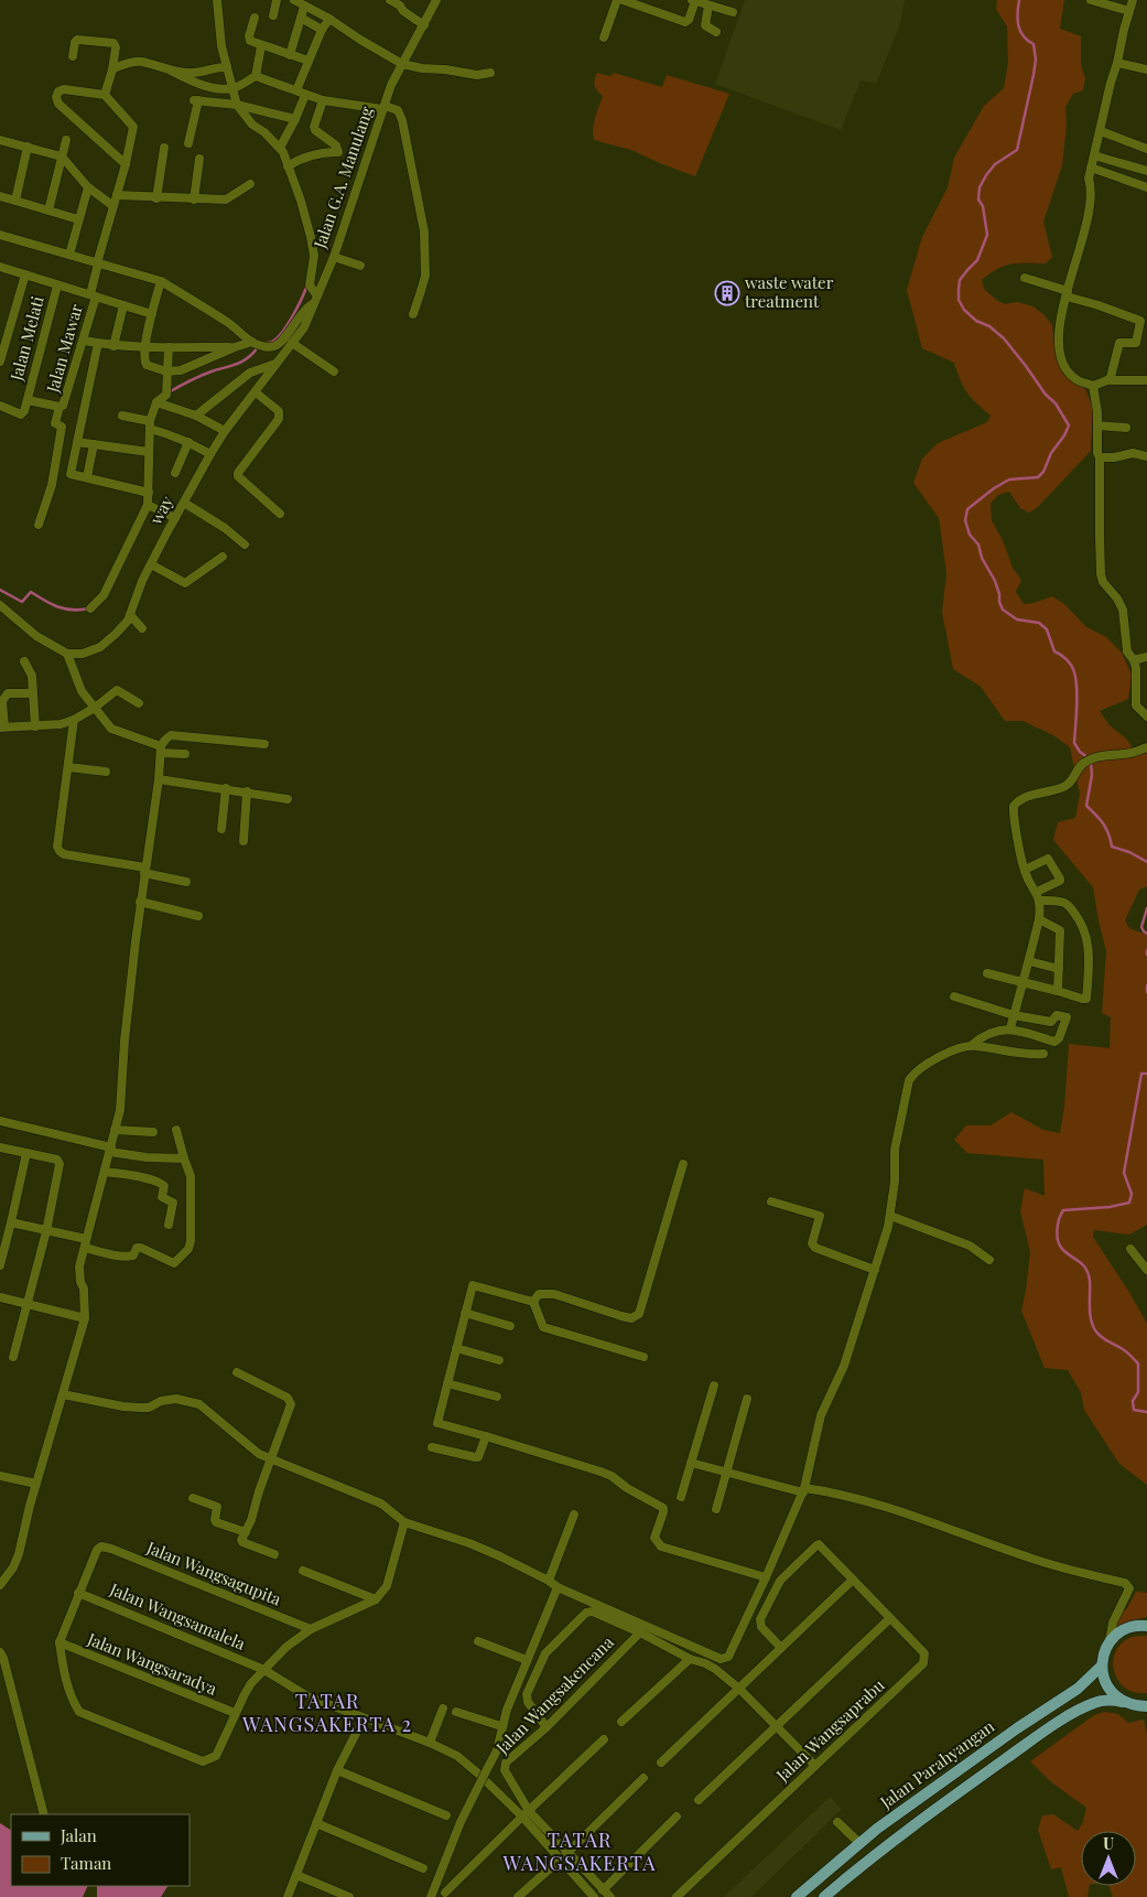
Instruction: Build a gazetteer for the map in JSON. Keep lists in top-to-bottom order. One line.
{"streets":{"main road":["Jalan Parahyangan"],"street":["Jalan G.A. Manulang","Jalan Melati","Jalan Mawar","way","Jalan Wangsagupita","Jalan Wangsamalela","Jalan Wangsaradya","Jalan Wangsakencana","Jalan Wangsaprabu"]},"crossings":[["Jalan G.A. Manulang","way"],["Jalan Melati","Jalan Mawar"],["Jalan Wangsagupita","Jalan Wangsamalela"],["Jalan Wangsamalela","Jalan Wangsakencana"]],"districts":["TATAR WANGSAKERTA 2","TATAR WANGSAKERTA"],"places":{"building":["waste water treatment"]},"legend":["Jalan","Taman"],"north":"top"}
